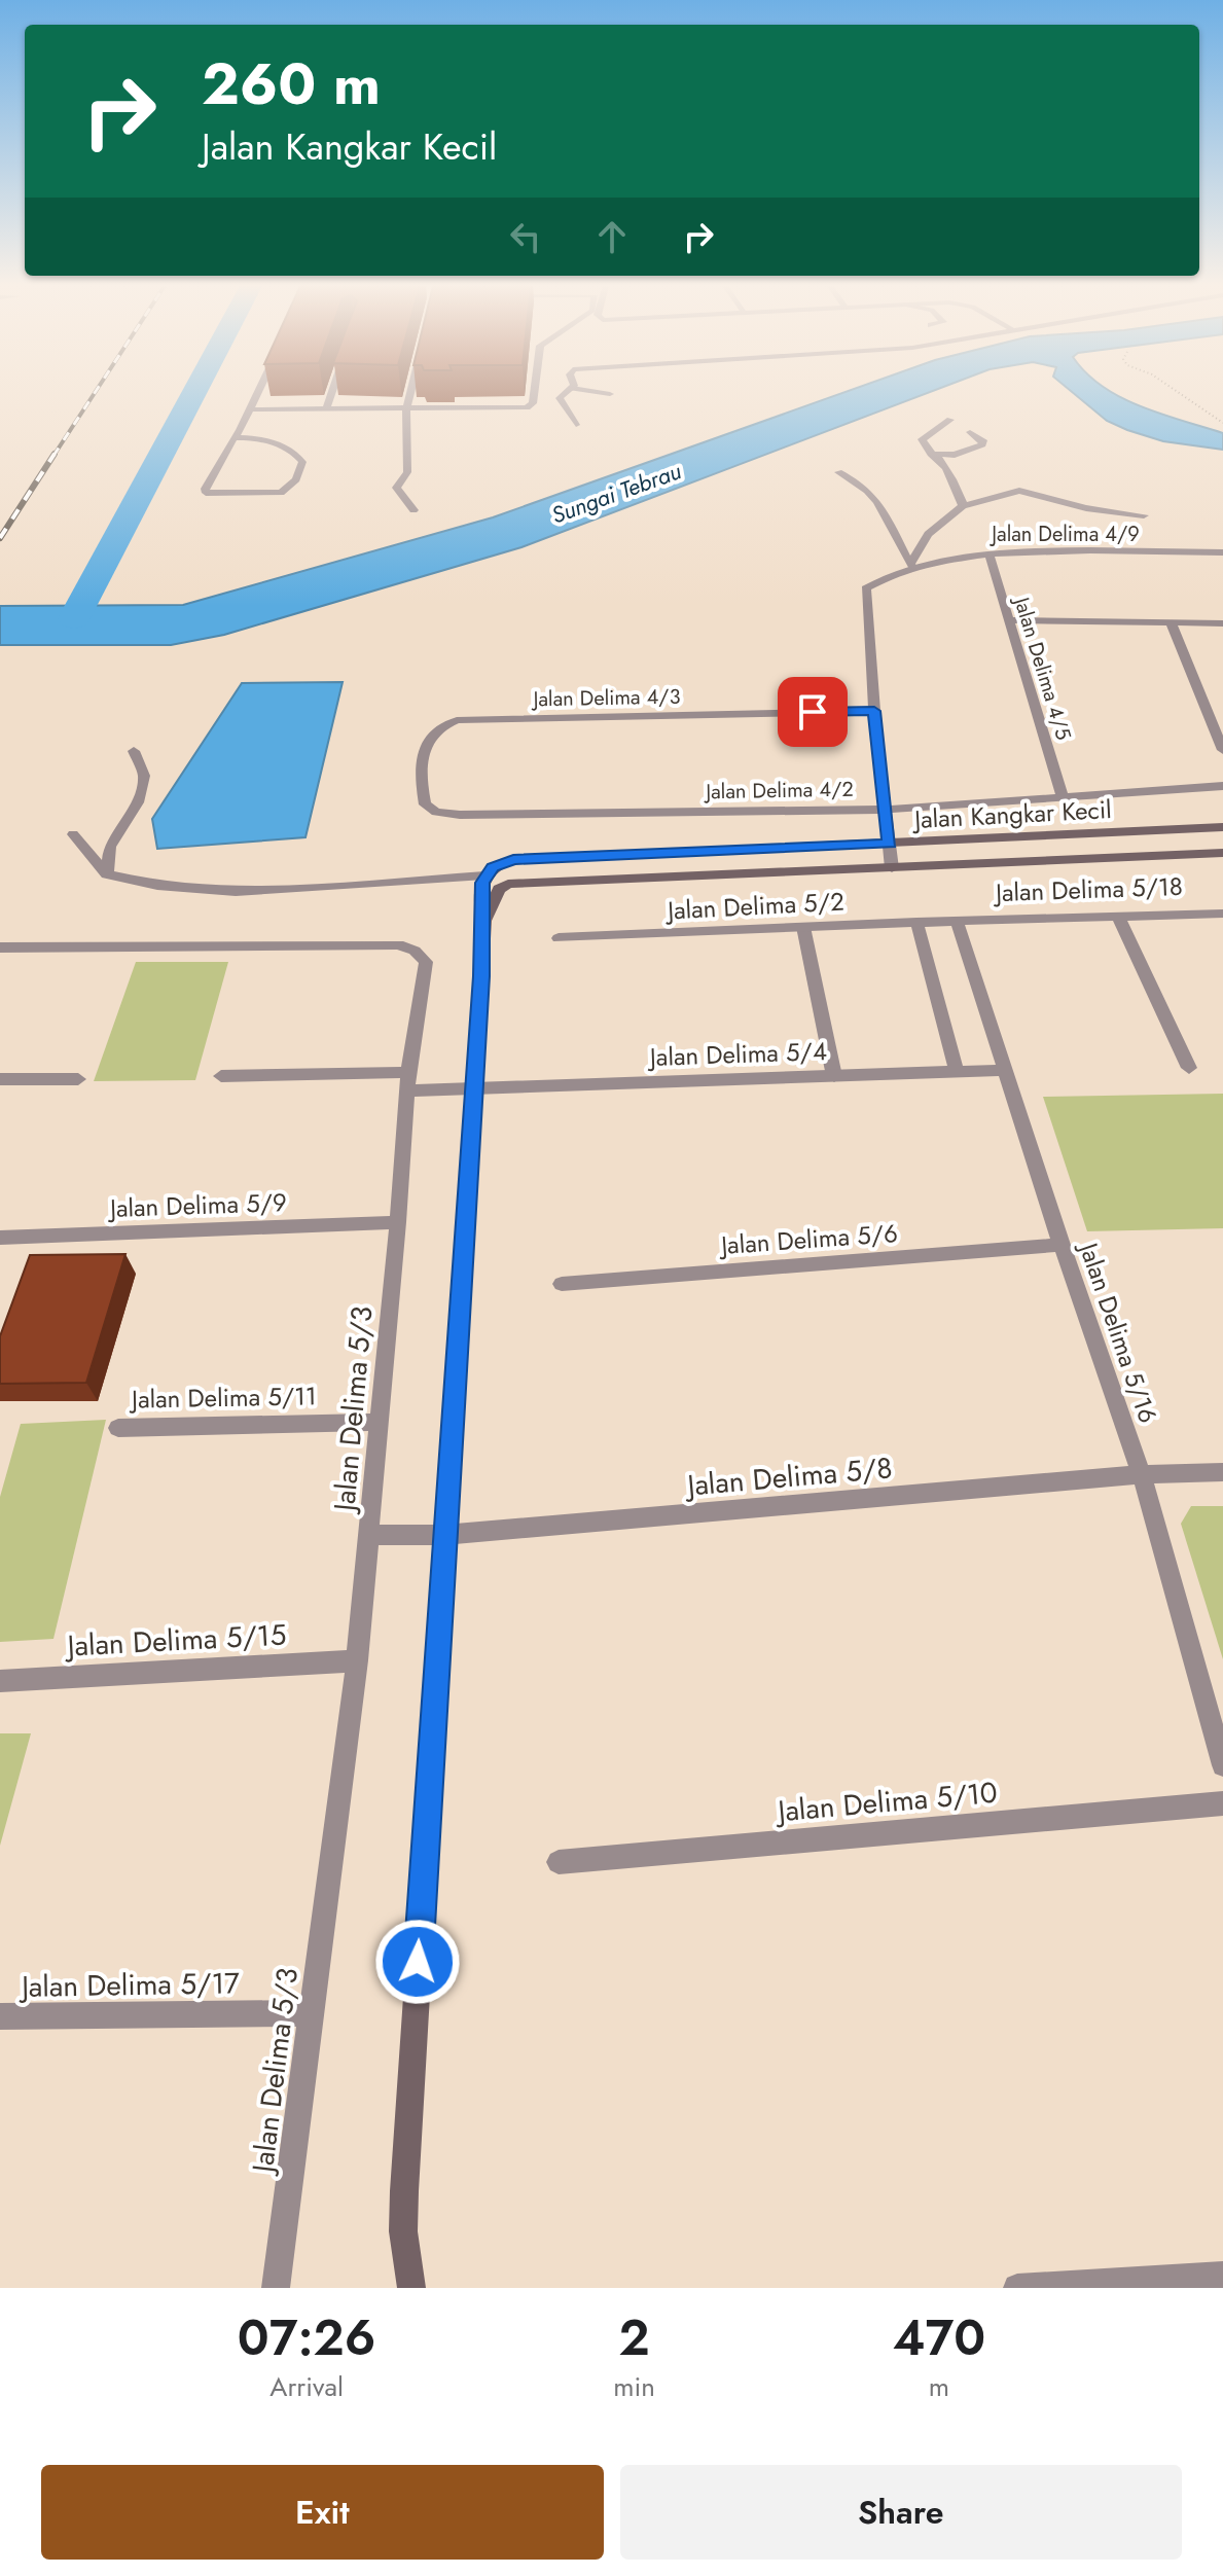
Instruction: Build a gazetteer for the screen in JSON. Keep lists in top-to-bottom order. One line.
{"streets":{"street":["Jalan Delima 4/9","Jalan Delima 4/5","Jalan Delima 4/3","Jalan Delima 4/2","Jalan Kangkar Kecil","Jalan Delima 5/18","Jalan Delima 5/2","Jalan Delima 5/4","Jalan Delima 5/9","Jalan Delima 5/6","Jalan Delima 5/16","Jalan Delima 5/11","Jalan Delima 5/3","Jalan Delima 5/8","Jalan Delima 5/15","Jalan Delima 5/10","Jalan Delima 5/17"]},"crossings":[["Jalan Delima 4/9","Jalan Delima 4/5"],["Jalan Delima 4/9","Jalan Delima 4/3"],["Jalan Delima 4/5","Jalan Delima 4/2"],["Jalan Delima 4/3","Jalan Delima 4/2"],["Jalan Delima 5/18","Jalan Delima 5/2"],["Jalan Delima 5/18","Jalan Delima 5/16"],["Jalan Delima 5/2","Jalan Delima 5/16"],["Jalan Delima 5/4","Jalan Delima 5/16"],["Jalan Delima 5/4","Jalan Delima 5/3"],["Jalan Delima 5/9","Jalan Delima 5/3"],["Jalan Delima 5/6","Jalan Delima 5/16"],["Jalan Delima 5/16","Jalan Delima 5/8"],["Jalan Delima 5/11","Jalan Delima 5/3"],["Jalan Delima 5/3","Jalan Delima 5/8"],["Jalan Delima 5/3","Jalan Delima 5/15"],["Jalan Delima 5/3","Jalan Delima 5/17"]],"water":["Sungai Tebrau"],"page":{"turn":["260 m","Jalan Kangkar Kecil"],"eta":["07:26","Arrival","2","min","470","m"],"buttons":["Exit","Share"]}}
